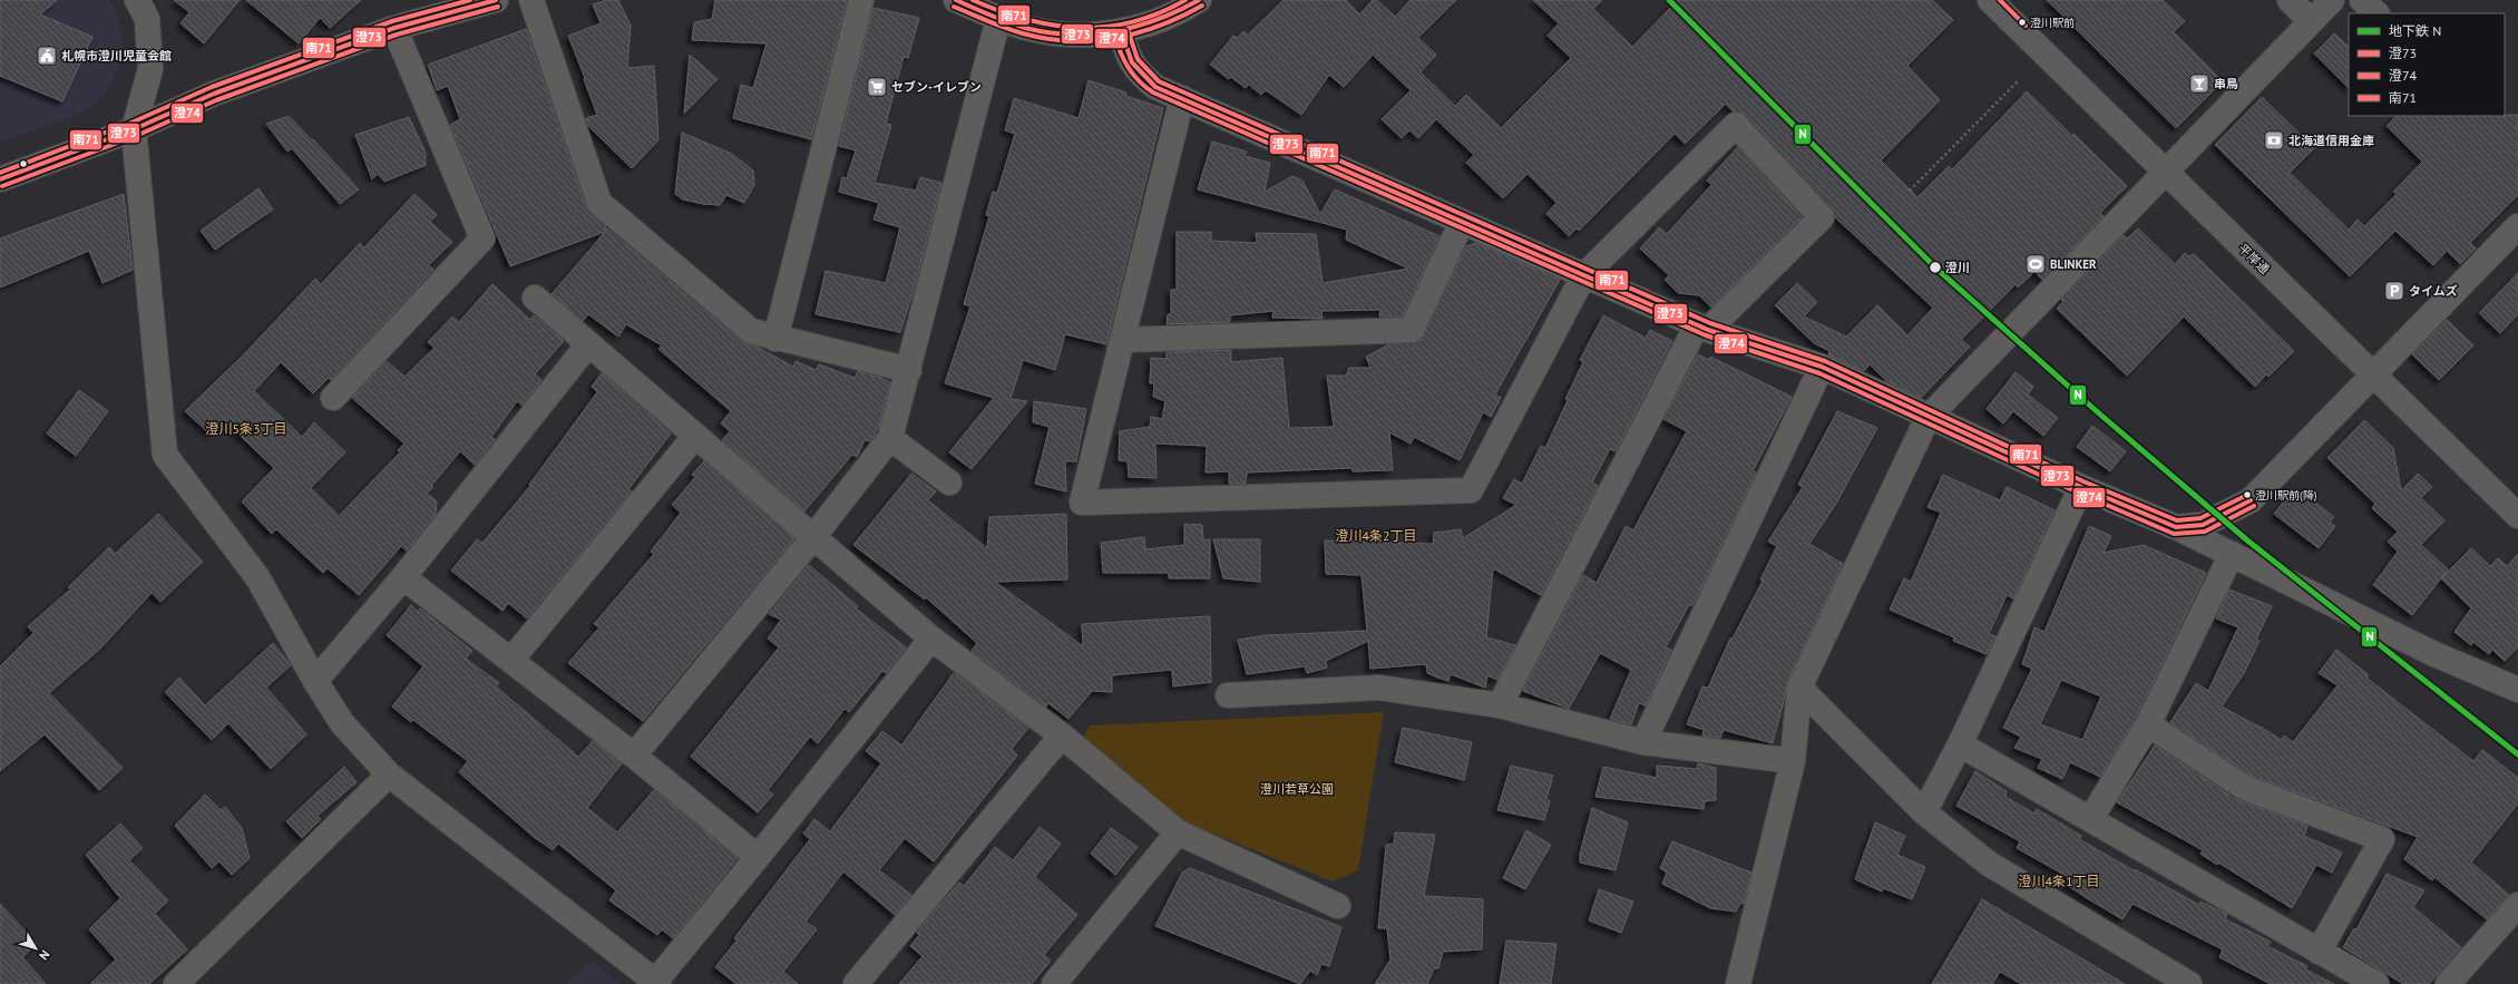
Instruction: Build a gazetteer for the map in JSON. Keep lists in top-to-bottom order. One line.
{"streets":{"street":["平岸通"]},"districts":["澄川5条3丁目","澄川4条2丁目","澄川4条1丁目"],"parks":["澄川若草公園"],"places":{"other":["澄川駅前","澄川","澄川駅前(降)"],"public building":["札幌市澄川児童会館"],"bar":["串鳥"],"supermarket":["セブン-イレブン"],"bank":["北海道信用金庫"],"sports":["BLINKER"],"parking":["タイムズ"]},"lines":["metro line N","transit line 澄73","transit line 南71","transit line 澄74"],"legend":["地下鉄 N","澄73","澄74","南71"],"north":"bottom right"}
